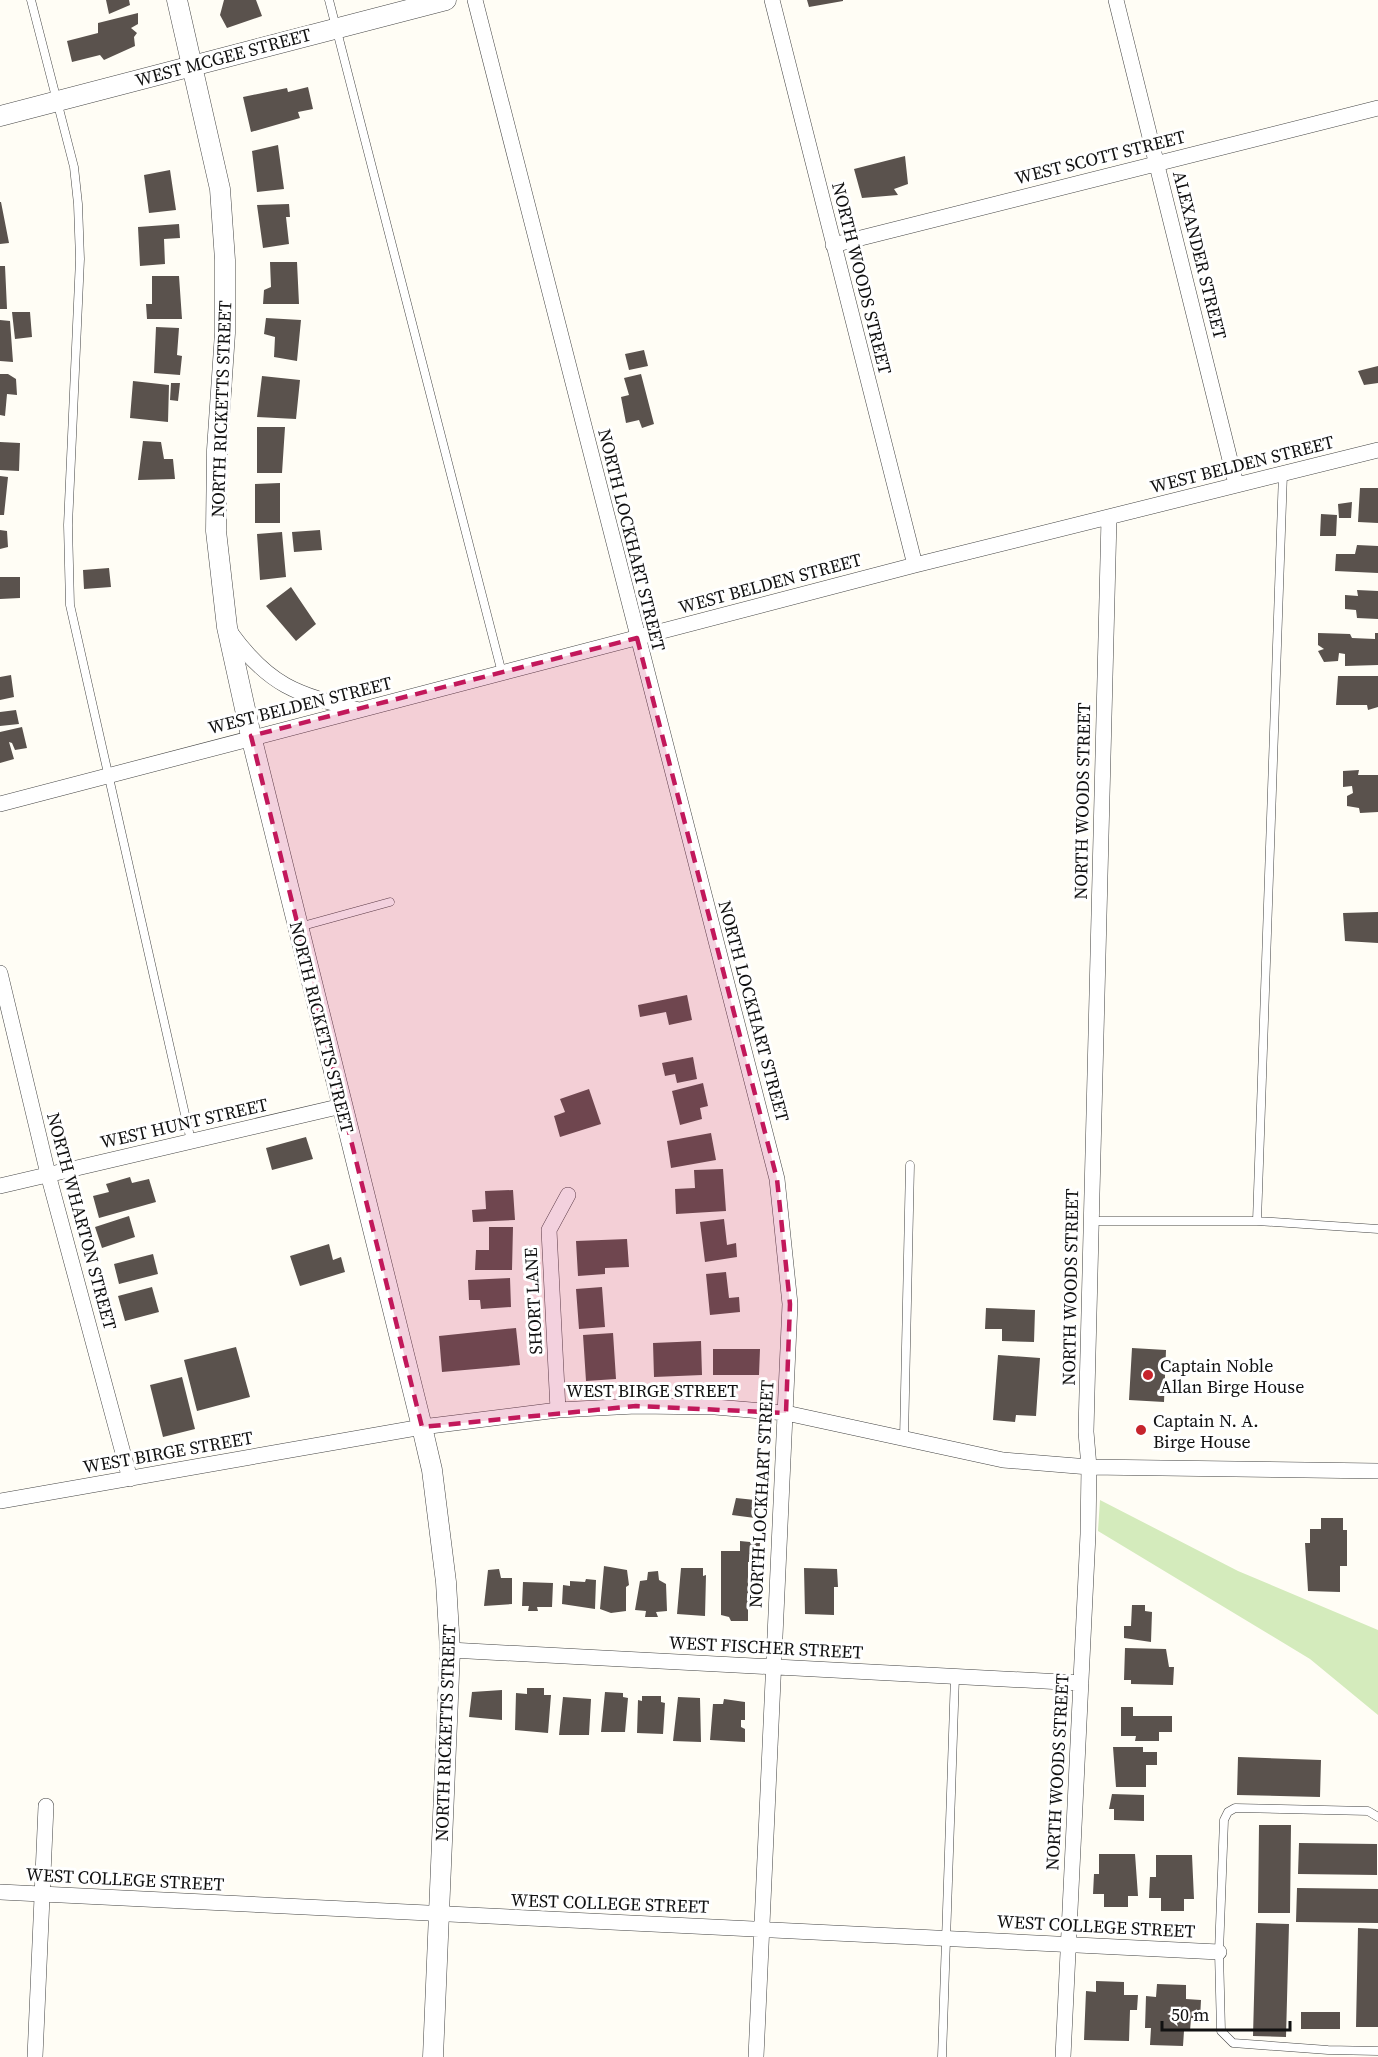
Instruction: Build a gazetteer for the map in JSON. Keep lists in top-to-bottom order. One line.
{"streets":{"street":["WEST MCGEE STREET","WEST SCOTT STREET","ALEXANDER STREET","NORTH WOODS STREET","NORTH RICKETTS STREET","WEST BELDEN STREET","NORTH LOCKHART STREET","WEST HUNT STREET","NORTH WHARTON STREET","SHORT LANE","WEST BIRGE STREET","WEST FISCHER STREET","WEST COLLEGE STREET"]},"crossings":[["WEST MCGEE STREET","NORTH RICKETTS STREET"],["WEST SCOTT STREET","ALEXANDER STREET"],["WEST SCOTT STREET","NORTH WOODS STREET"],["ALEXANDER STREET","WEST BELDEN STREET"],["NORTH WOODS STREET","WEST BELDEN STREET"],["NORTH WOODS STREET","WEST BIRGE STREET"],["NORTH WOODS STREET","WEST FISCHER STREET"],["NORTH WOODS STREET","WEST COLLEGE STREET"],["NORTH RICKETTS STREET","WEST BELDEN STREET"],["NORTH RICKETTS STREET","WEST HUNT STREET"],["NORTH RICKETTS STREET","WEST BIRGE STREET"],["NORTH RICKETTS STREET","WEST FISCHER STREET"],["NORTH RICKETTS STREET","WEST COLLEGE STREET"],["WEST BELDEN STREET","NORTH LOCKHART STREET"],["NORTH LOCKHART STREET","WEST BIRGE STREET"],["NORTH LOCKHART STREET","WEST FISCHER STREET"],["NORTH LOCKHART STREET","WEST COLLEGE STREET"],["WEST HUNT STREET","NORTH WHARTON STREET"],["NORTH WHARTON STREET","WEST BIRGE STREET"],["SHORT LANE","WEST BIRGE STREET"]],"places":["Captain Noble Allan Birge House","Captain N. A. Birge House"],"scale_bar":"50 m"}
